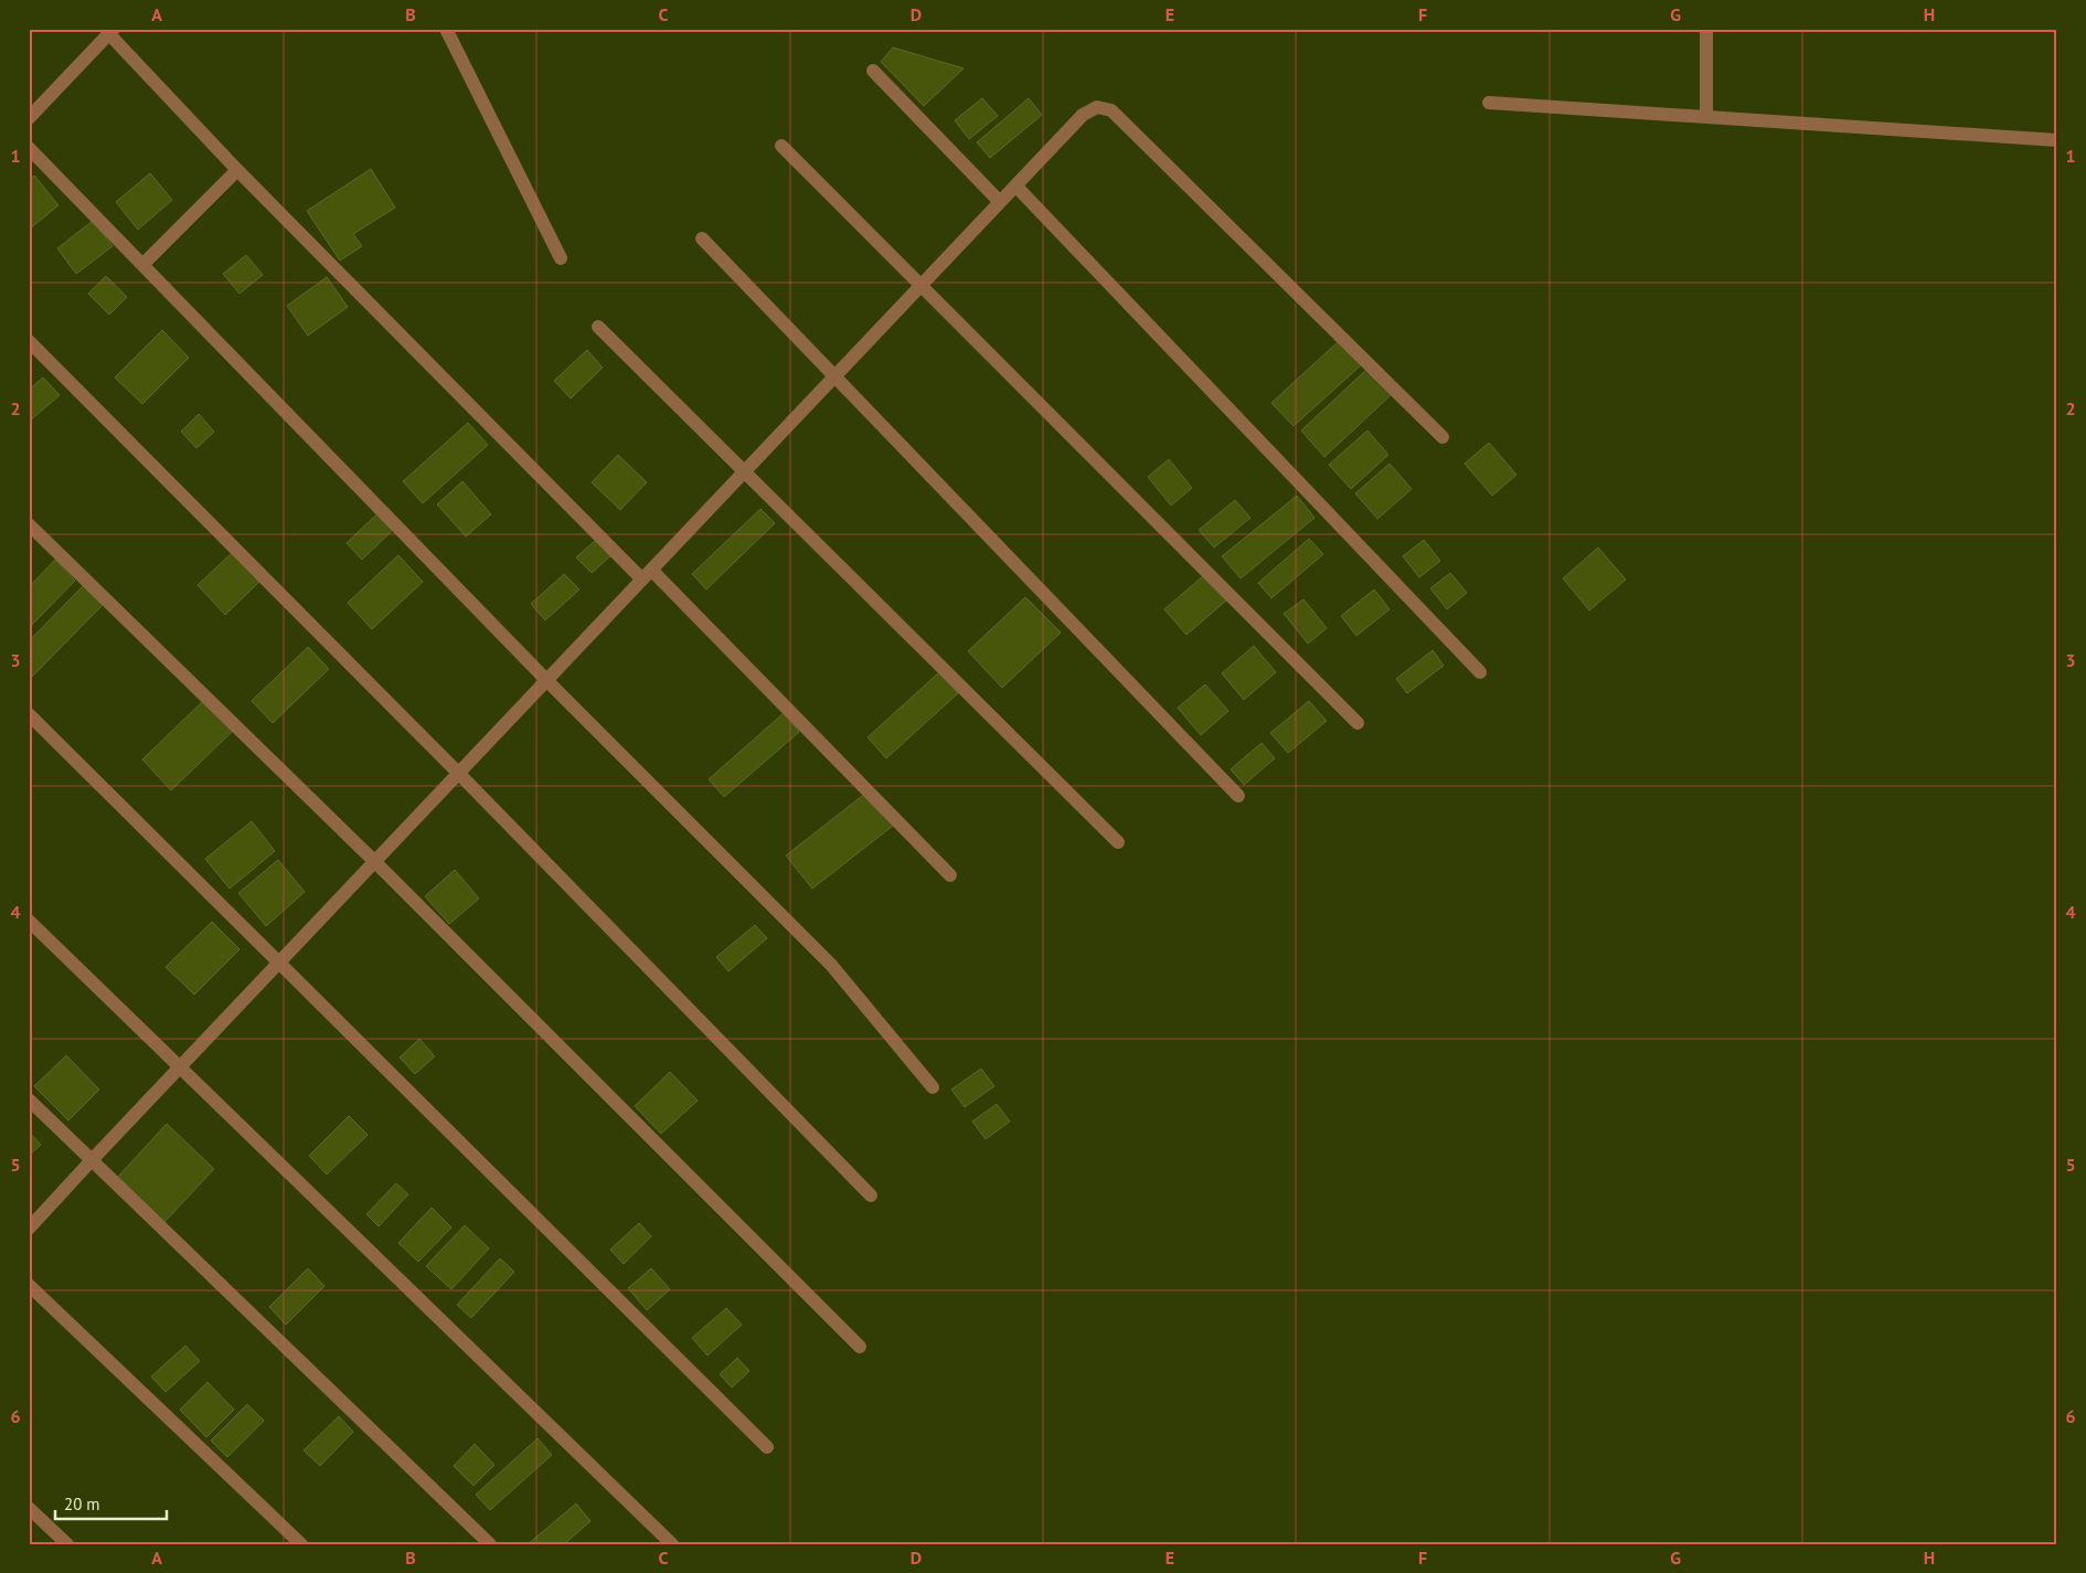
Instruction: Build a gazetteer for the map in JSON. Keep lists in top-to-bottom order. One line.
{"scale_bar":"20 m","grid":{"columns":["A","B","C","D","E","F","G","H"],"rows":["1","2","3","4","5","6"]}}
